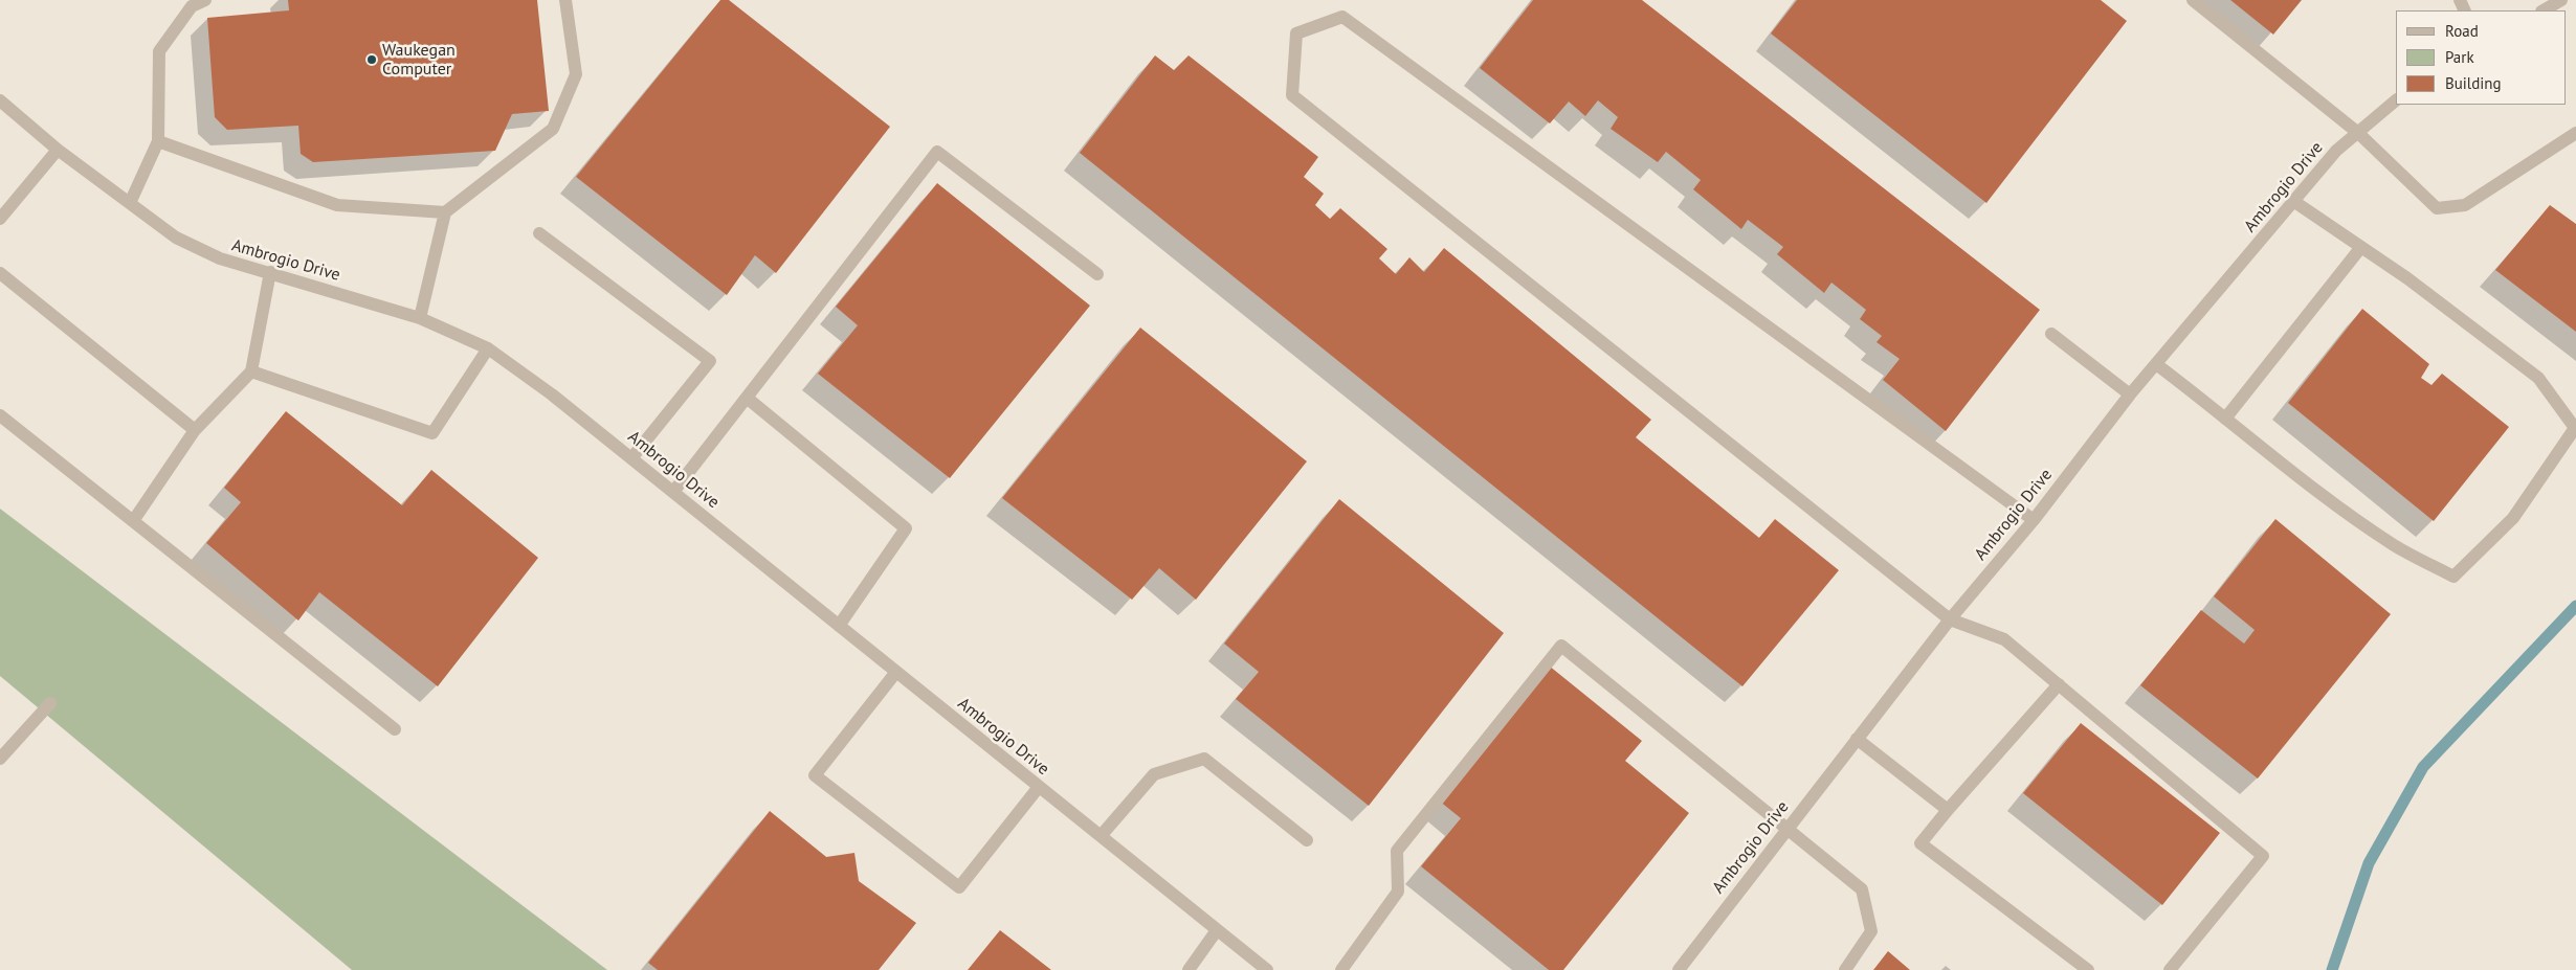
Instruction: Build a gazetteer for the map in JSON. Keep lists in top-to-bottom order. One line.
{"streets":{"street":["Ambrogio Drive"]},"places":["Waukegan Computer"],"legend":["Road","Park","Building"]}
